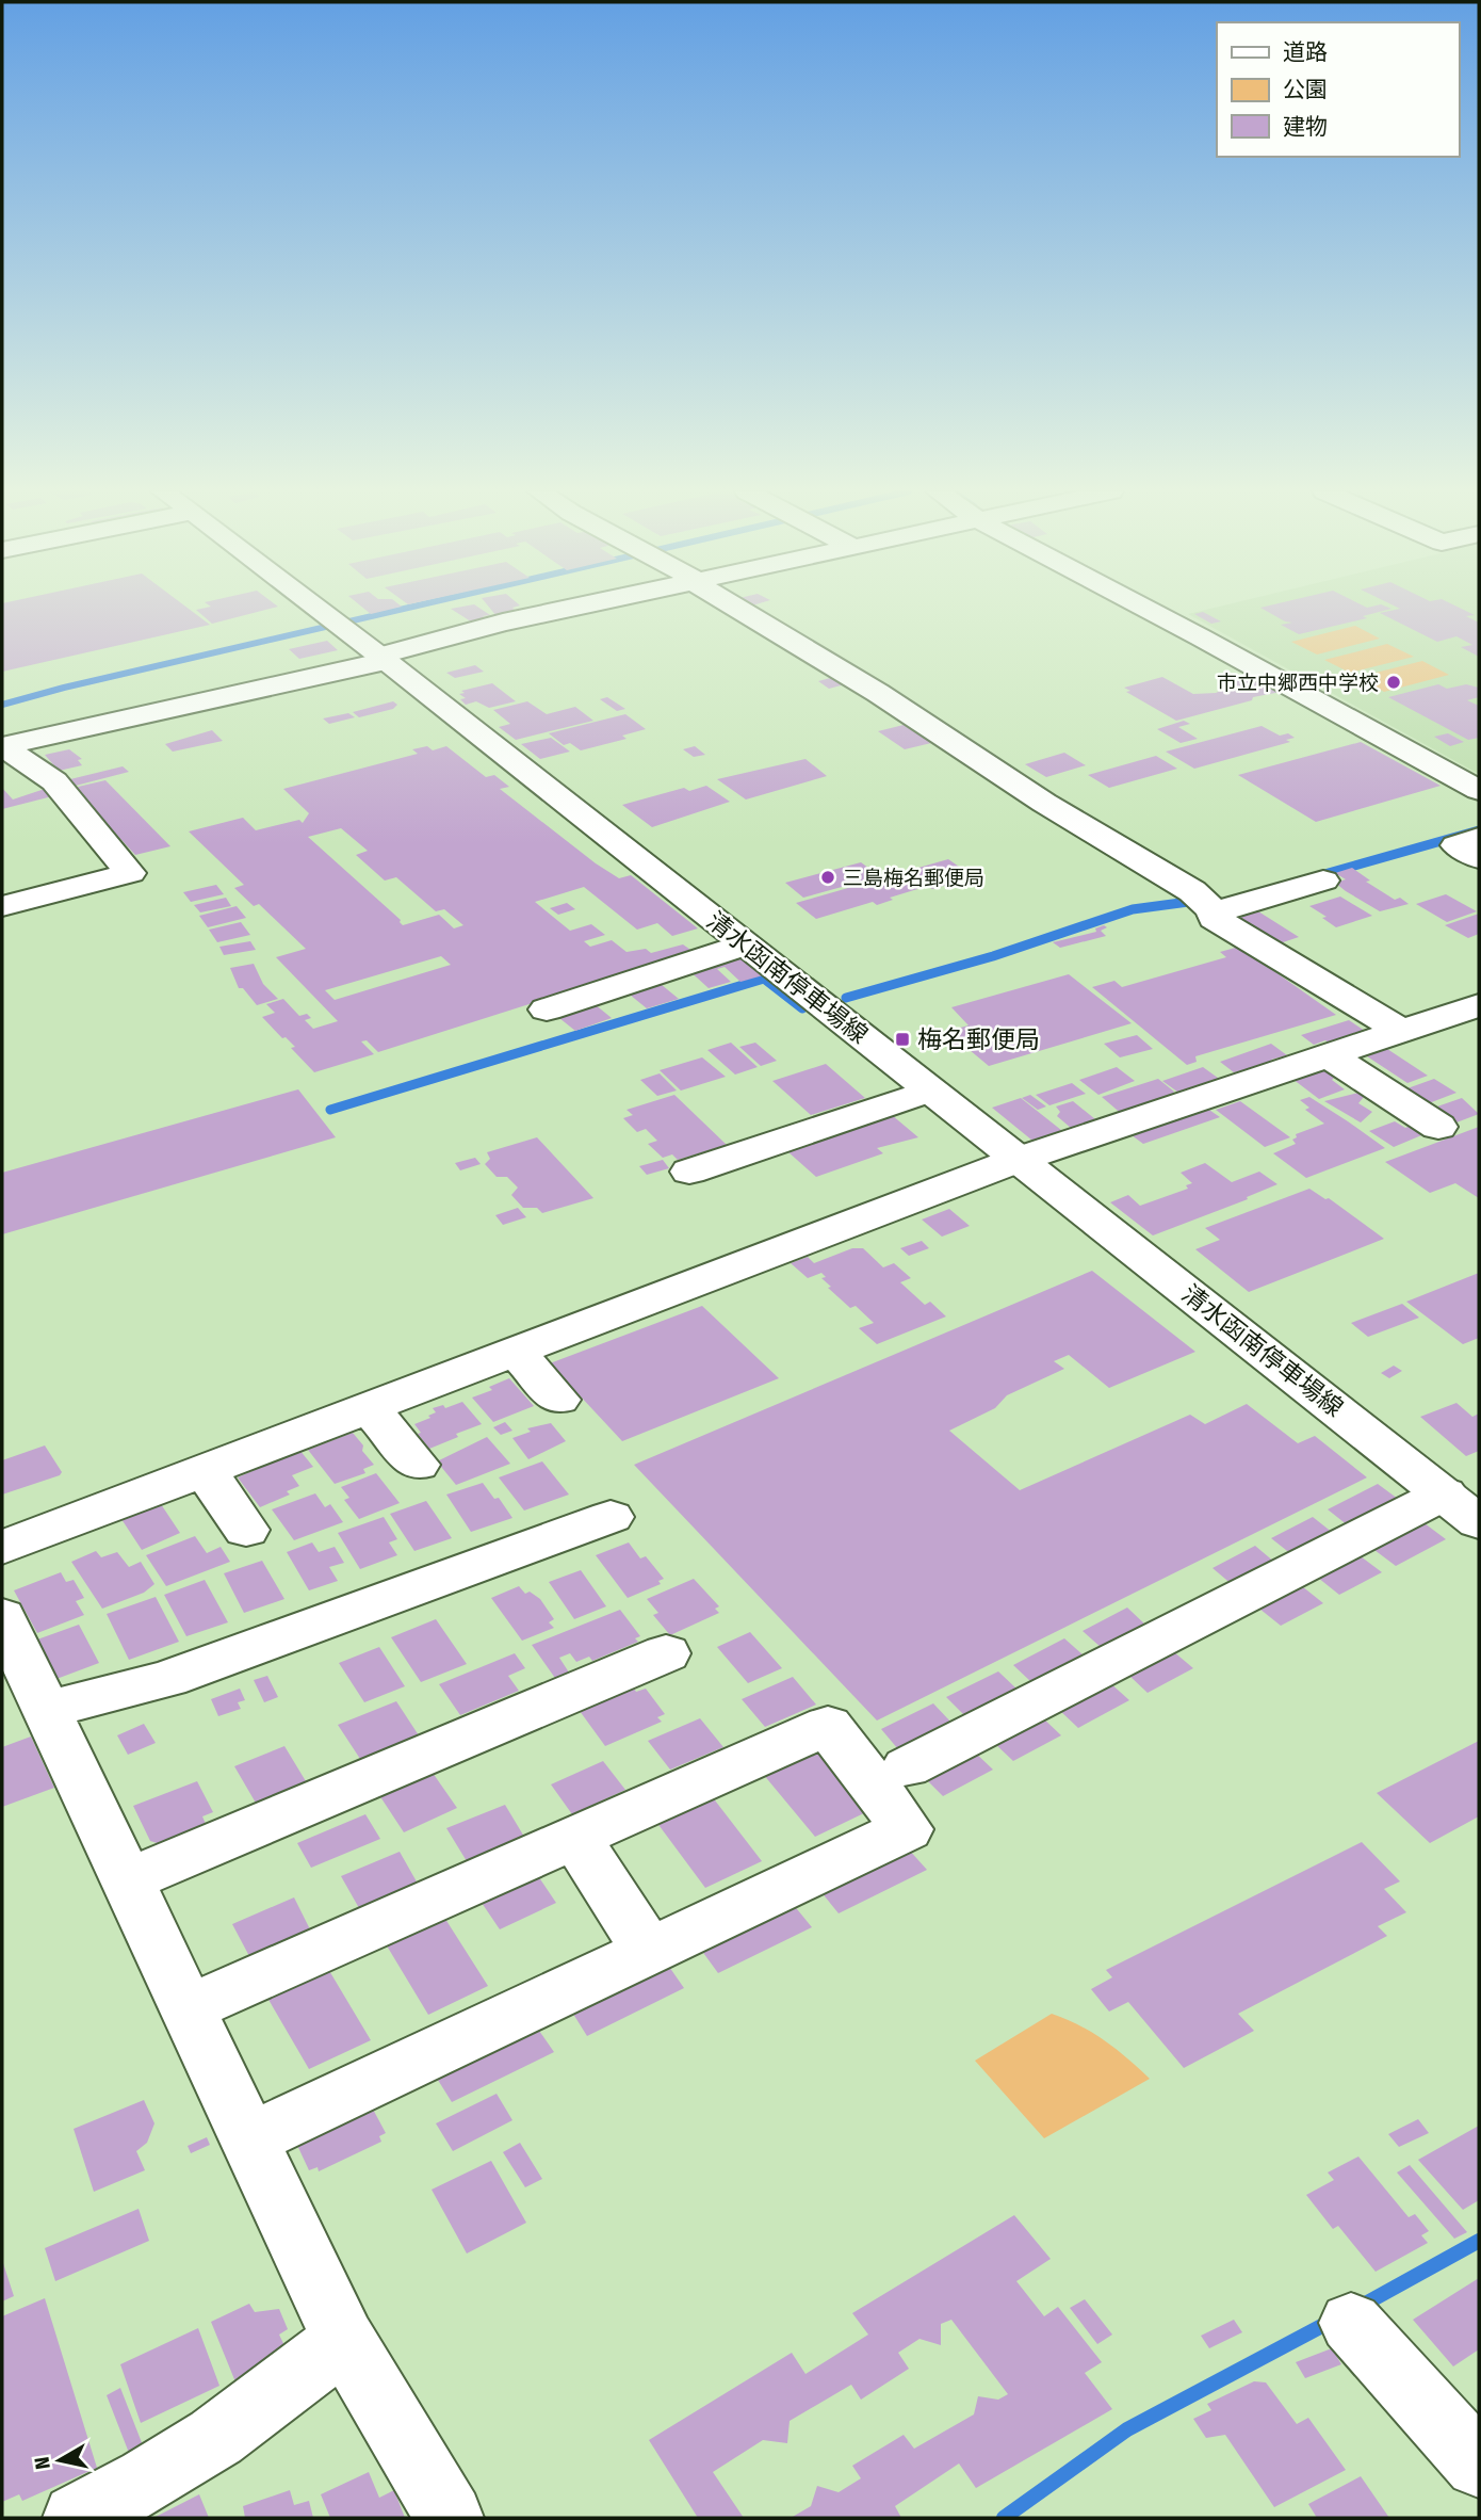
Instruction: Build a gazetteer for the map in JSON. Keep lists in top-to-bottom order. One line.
{"streets":{"street":["清水函南停車場線"]},"places":{"other":["市立中郷西中学校","三島梅名郵便局"],"transit":["梅名郵便局"]},"legend":["道路","公園","建物"],"north":"left"}
